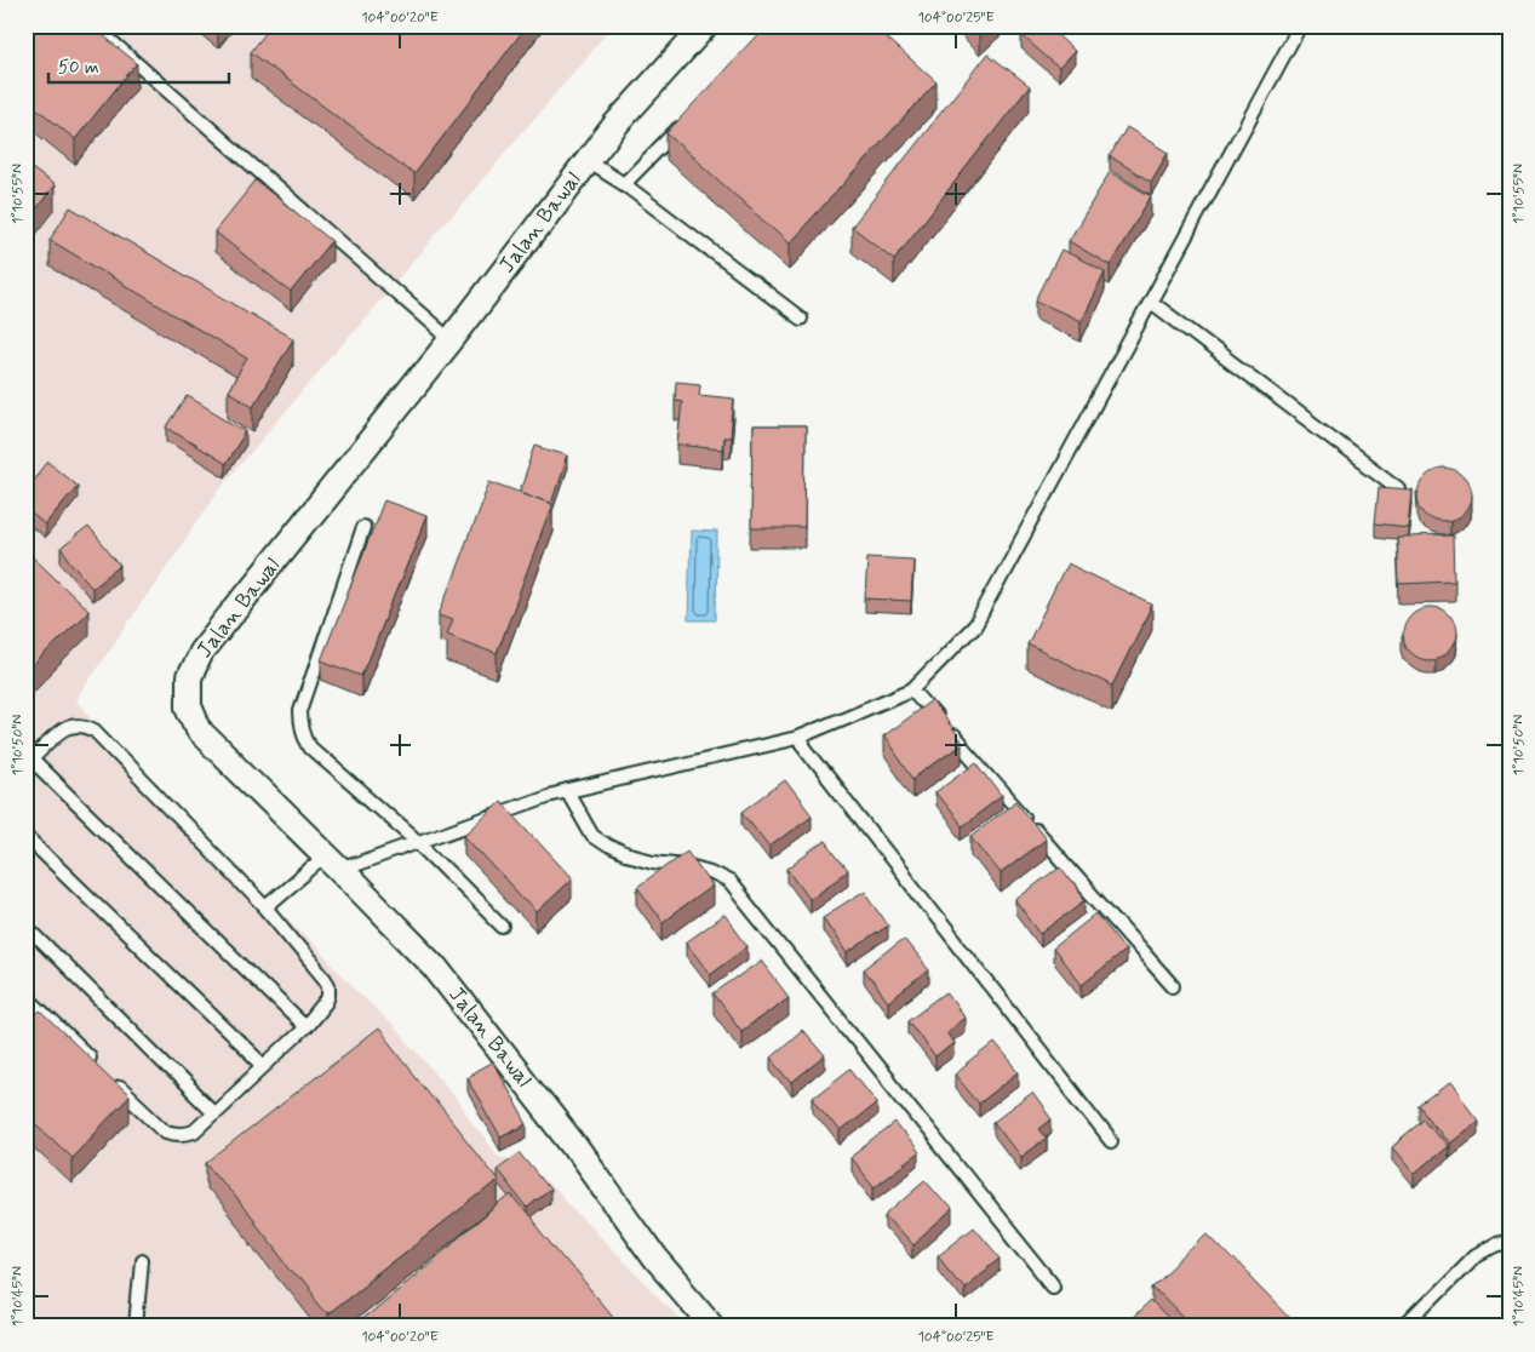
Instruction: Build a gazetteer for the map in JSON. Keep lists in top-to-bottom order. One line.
{"streets":{"street":["Jalan Bawal"]},"scale_bar":"50 m","coordinates":["104°00'20\"E","104°00'25\"E","1°10'55\"N","1°10'50\"N","1°10'45\"N"]}
